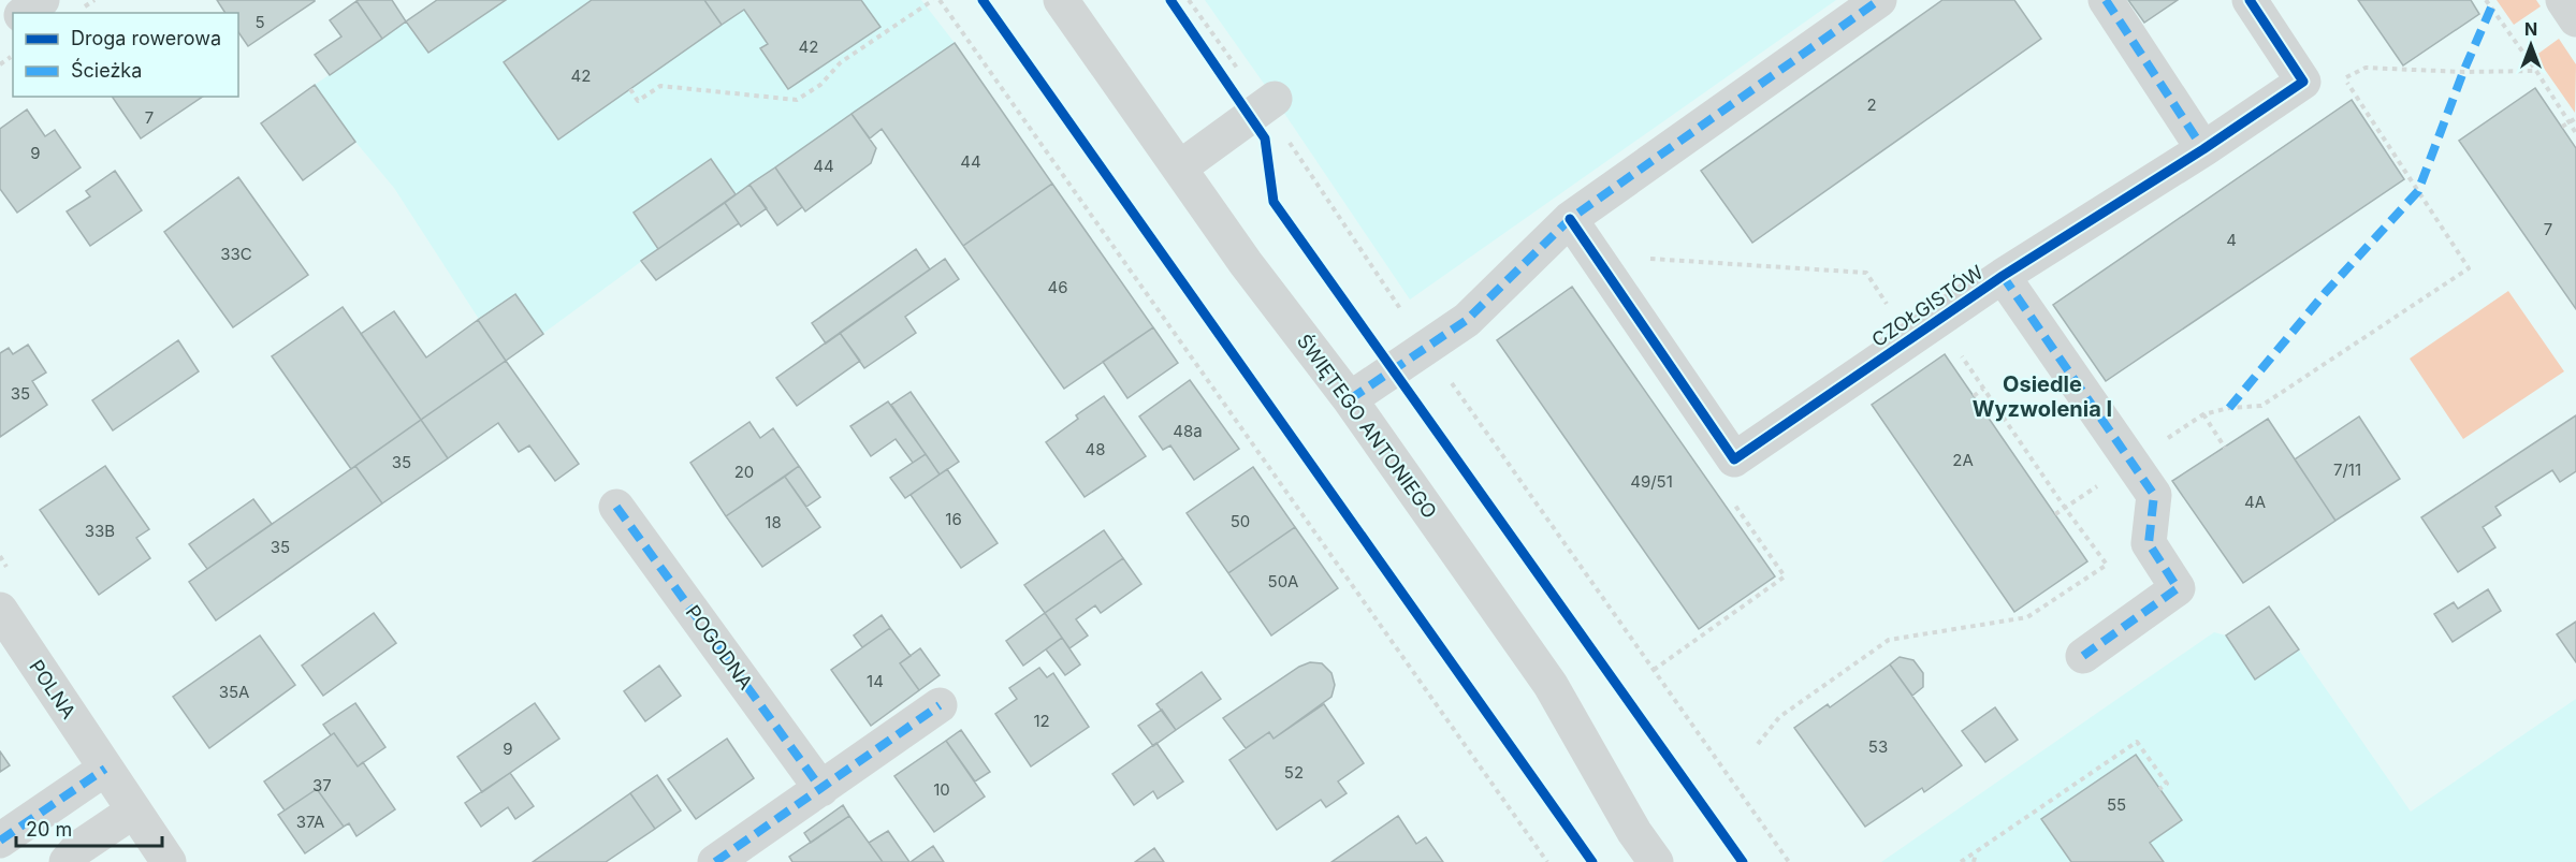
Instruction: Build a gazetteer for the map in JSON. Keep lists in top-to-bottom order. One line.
{"streets":{"street":["CZOŁGISTÓW","ŚWIĘTEGO ANTONIEGO","POGODNA","POLNA"]},"districts":["Osiedle Wyzwolenia I"],"house_numbers":["5","42","42","2","7","9","44","44","7","4","33C","46","35","48a","48","2A","35","7/11","20","49/51","4A","16","50","18","33B","35","50A","14","35A","12","53","9","52","37","10","55","37A"],"legend":["Droga rowerowa","Ścieżka"],"scale_bar":"20 m","north":"top"}
